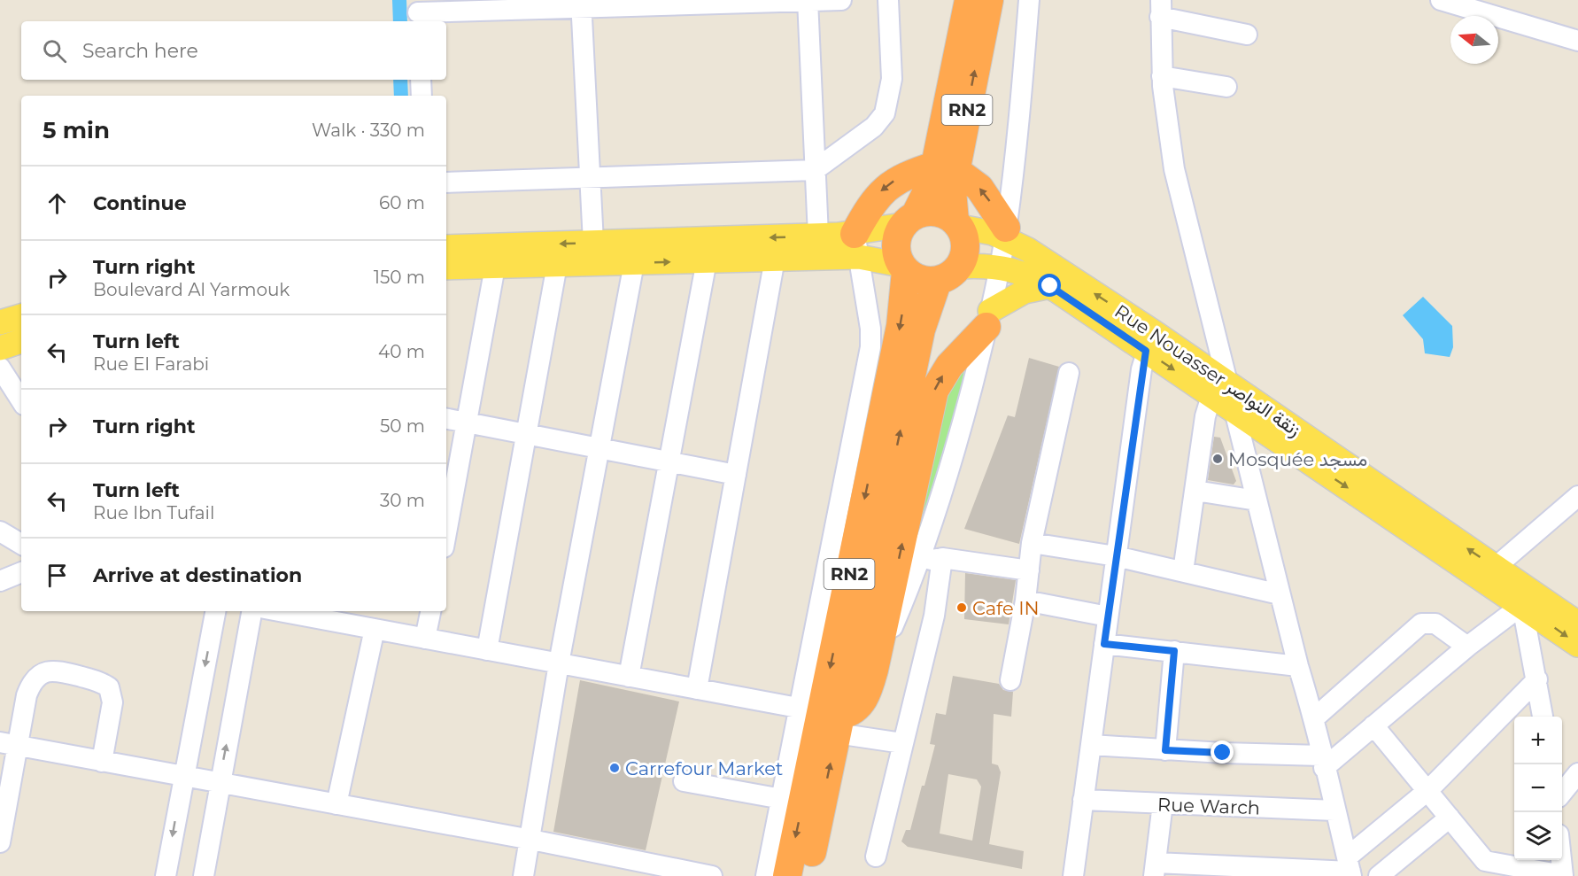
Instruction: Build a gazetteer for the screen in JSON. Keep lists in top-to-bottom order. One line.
{"streets":{"highway":["RN2"],"main road":["Rue Nouasser زنقة النواصر"],"street":["Rue Warch"]},"crossings":[["RN2","Rue Nouasser زنقة النواصر"]],"places":["Mosquée مسجد","Cafe IN","Carrefour Market"],"north":"left","page":{"search":"Search here","heading":["5 min","Walk · 330 m"],"list":[["Continue","60 m"],["Turn right","Boulevard Al Yarmouk","150 m"],["Turn left","Rue El Farabi","40 m"],["Turn right","50 m"],["Turn left","Rue Ibn Tufail","30 m"],"Arrive at destination"],"map_buttons":["+","−"]}}
